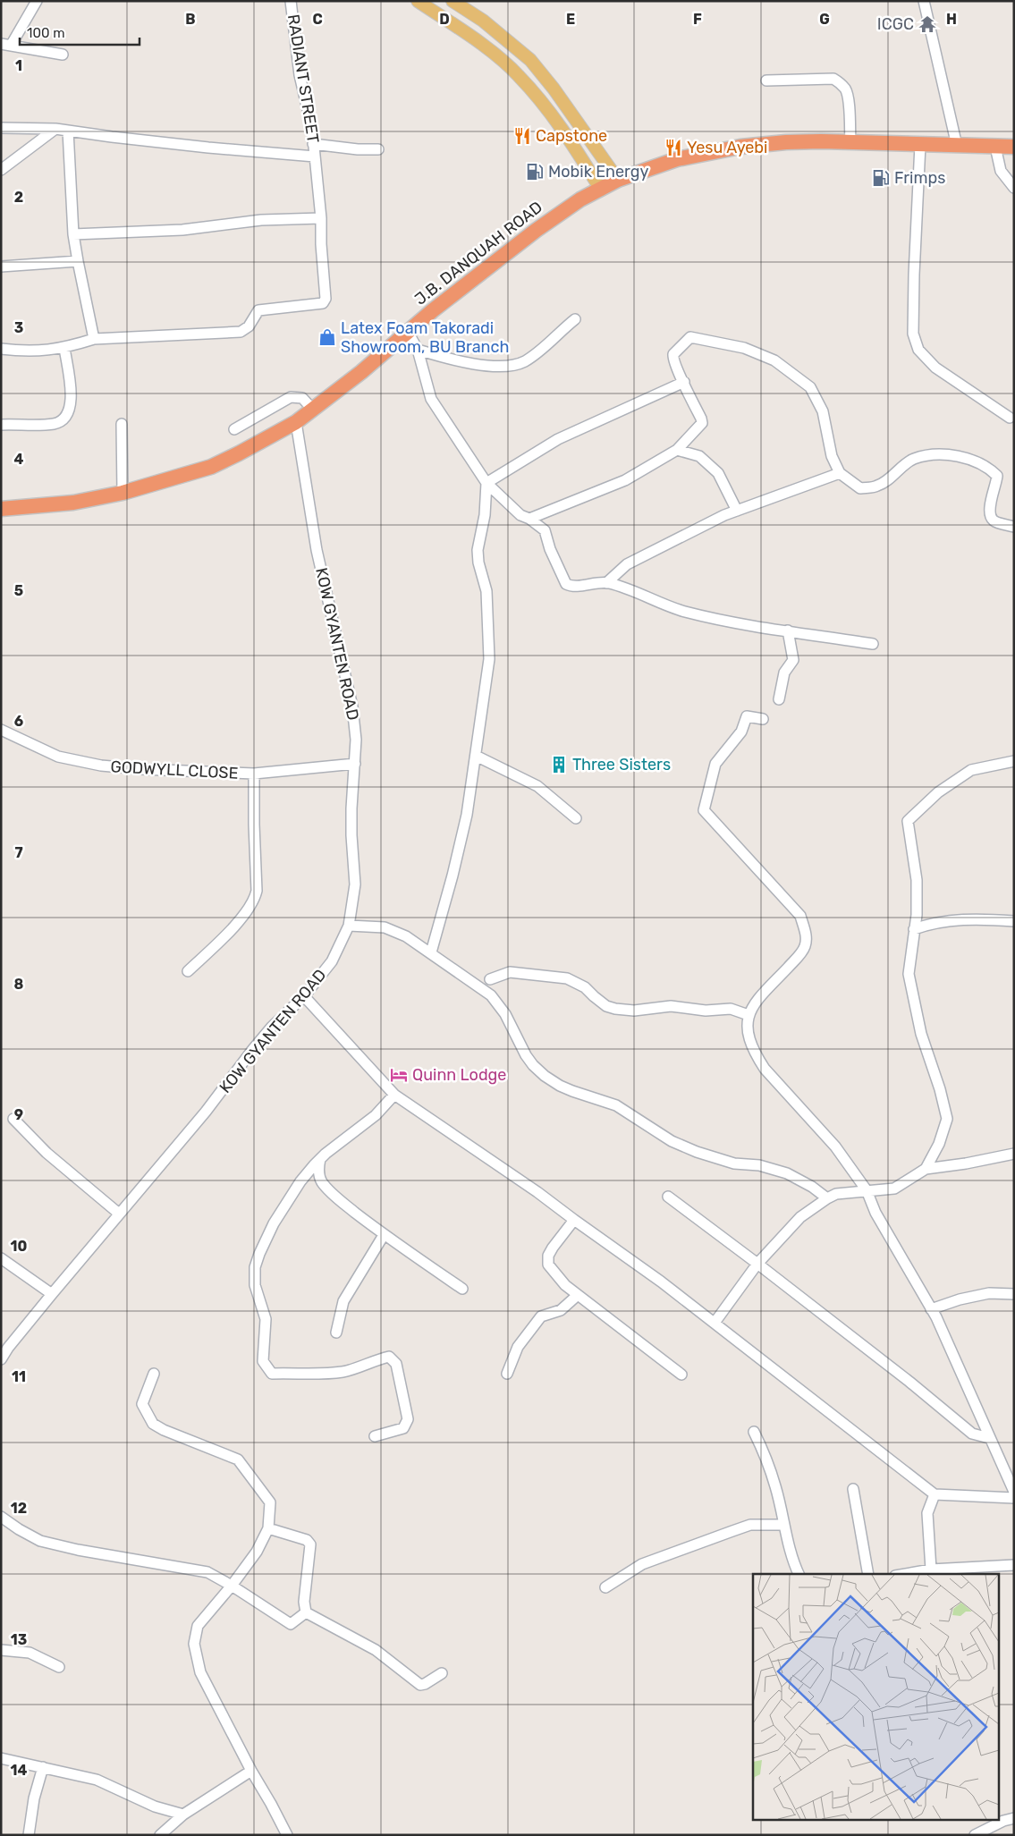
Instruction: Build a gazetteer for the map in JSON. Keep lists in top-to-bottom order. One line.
{"streets":{"highway":["J.B. DANQUAH ROAD"],"street":["RADIANT STREET","KOW GYANTEN ROAD","GODWYLL CLOSE"]},"crossings":[["J.B. DANQUAH ROAD","KOW GYANTEN ROAD"],["KOW GYANTEN ROAD","GODWYLL CLOSE"]],"places":{"temple":["ICGC"],"restaurant":["Capstone","Yesu Ayebi"],"fuel station":["Mobik Energy","Frimps"],"shop":["Latex Foam Takoradi Showroom, BU Branch"],"building":["Three Sisters"],"hotel":["Quinn Lodge"]},"scale_bar":"100 m","grid":{"columns":["B","C","D","E","F","G","H"],"rows":["1","2","3","4","5","6","7","8","9","10","11","12","13","14"]}}
